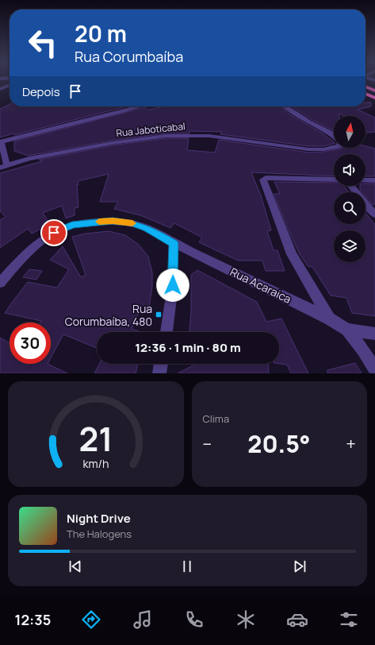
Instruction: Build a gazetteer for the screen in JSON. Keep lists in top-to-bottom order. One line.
{"streets":{"street":["Rua Jaboticabal","Rua Acaraica"]},"places":{"transit":["Rua Corumbaíba, 480"]},"north":"top","page":{"turn":["20 m","Rua Corumbaíba"],"then":"Depois","limit":"30","trip":"12:36 · 1 min · 80 m","tile":"Clima","heat":["−","20.5°","+"],"song":["Night Drive","The Halogens"],"tabs":"12:35","gauge":["21","km/h"]}}
